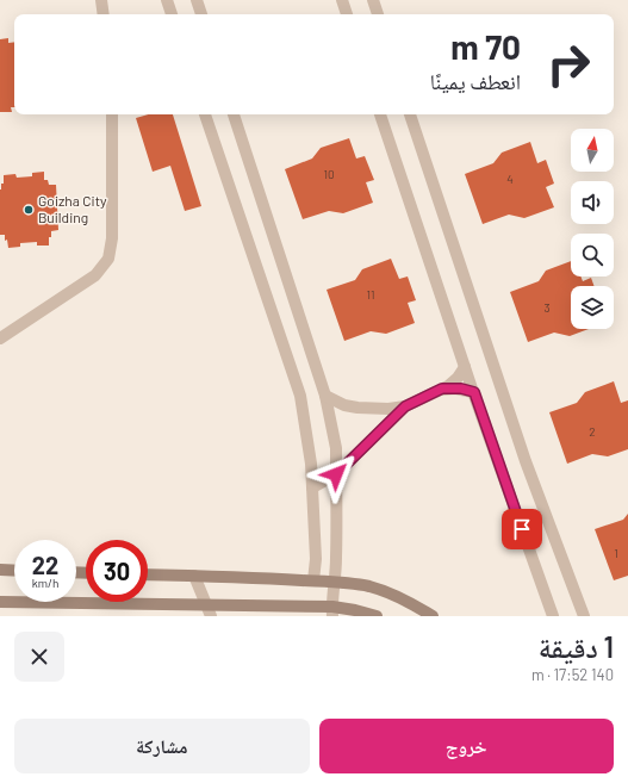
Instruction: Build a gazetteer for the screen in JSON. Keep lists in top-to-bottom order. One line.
{"places":["Goizha City Building"],"house_numbers":["10","4","11","3","2","1"],"north":"top","page":{"turn":["70 m","انعطف يمينًا"],"speed":"22 km/h","limit":"30","heading":["1 دقيقة","140 m · 17:52"],"buttons":["خروج","مشاركة"]}}
